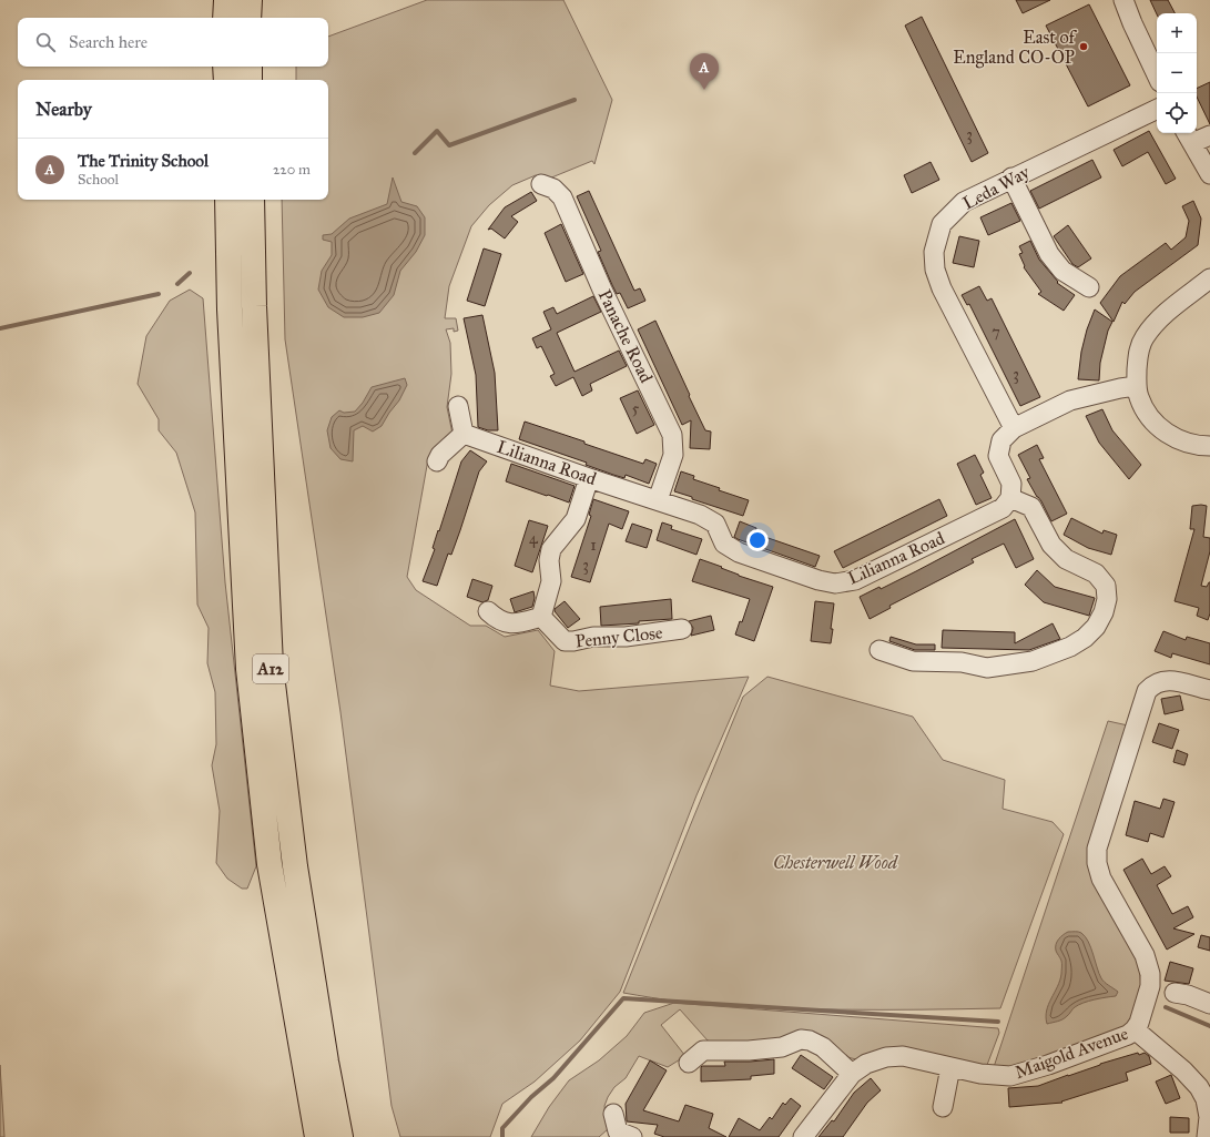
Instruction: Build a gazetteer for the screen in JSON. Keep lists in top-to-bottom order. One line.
{"streets":{"highway":["A12"],"street":["Leda Way","Panache Road","Lilianna Road","Penny Close","Maigold Avenue"]},"crossings":[["Panache Road","Lilianna Road"]],"parks":["Chesterwell Wood"],"places":["East of England CO-OP"],"house_numbers":["3","7","3","5","4","1","3"],"page":{"map_buttons":["+","−"],"search":"Search here","pins":"A","heading":"Nearby","list":[{"mark":"A","name":"The Trinity School","note":"School","value":"220 m"}]}}
